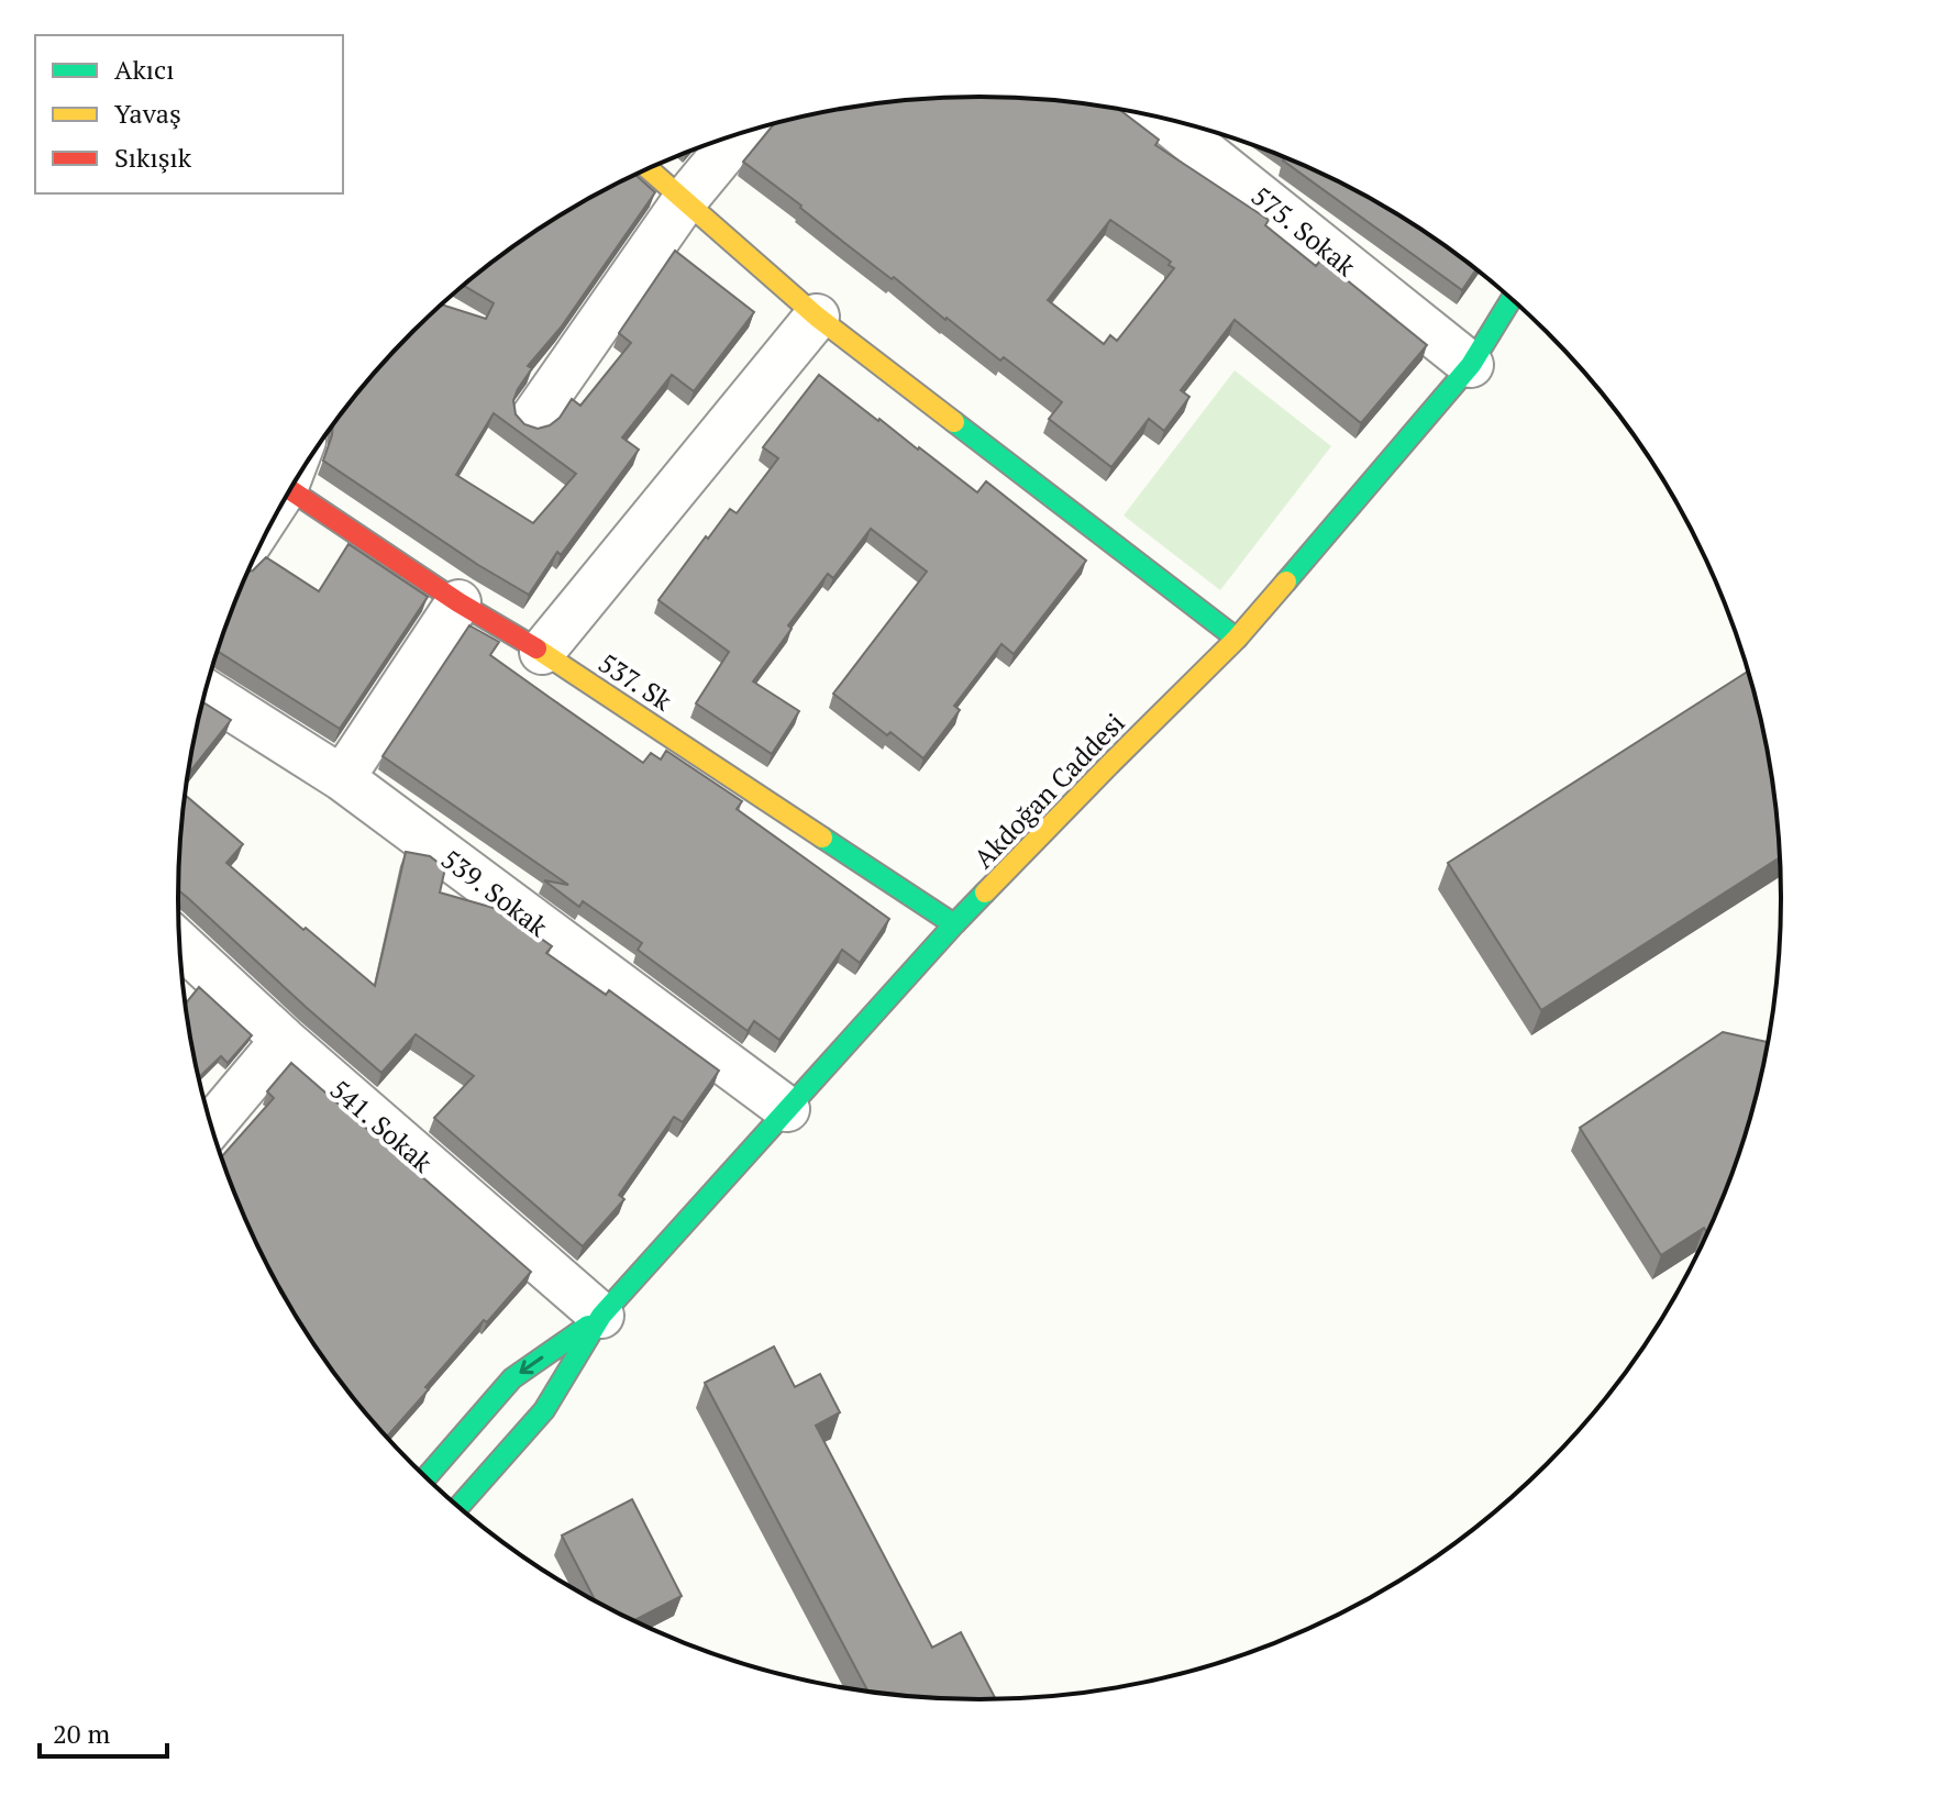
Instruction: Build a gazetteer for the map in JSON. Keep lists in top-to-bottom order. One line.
{"streets":{"main road":["537. Sk","Akdoğan Caddesi"],"street":["575. Sokak","539. Sokak","541. Sokak"]},"crossings":[["575. Sokak","Akdoğan Caddesi"],["537. Sk","Akdoğan Caddesi"],["Akdoğan Caddesi","539. Sokak"],["Akdoğan Caddesi","541. Sokak"]],"legend":["Akıcı","Yavaş","Sıkışık"],"scale_bar":"20 m"}
